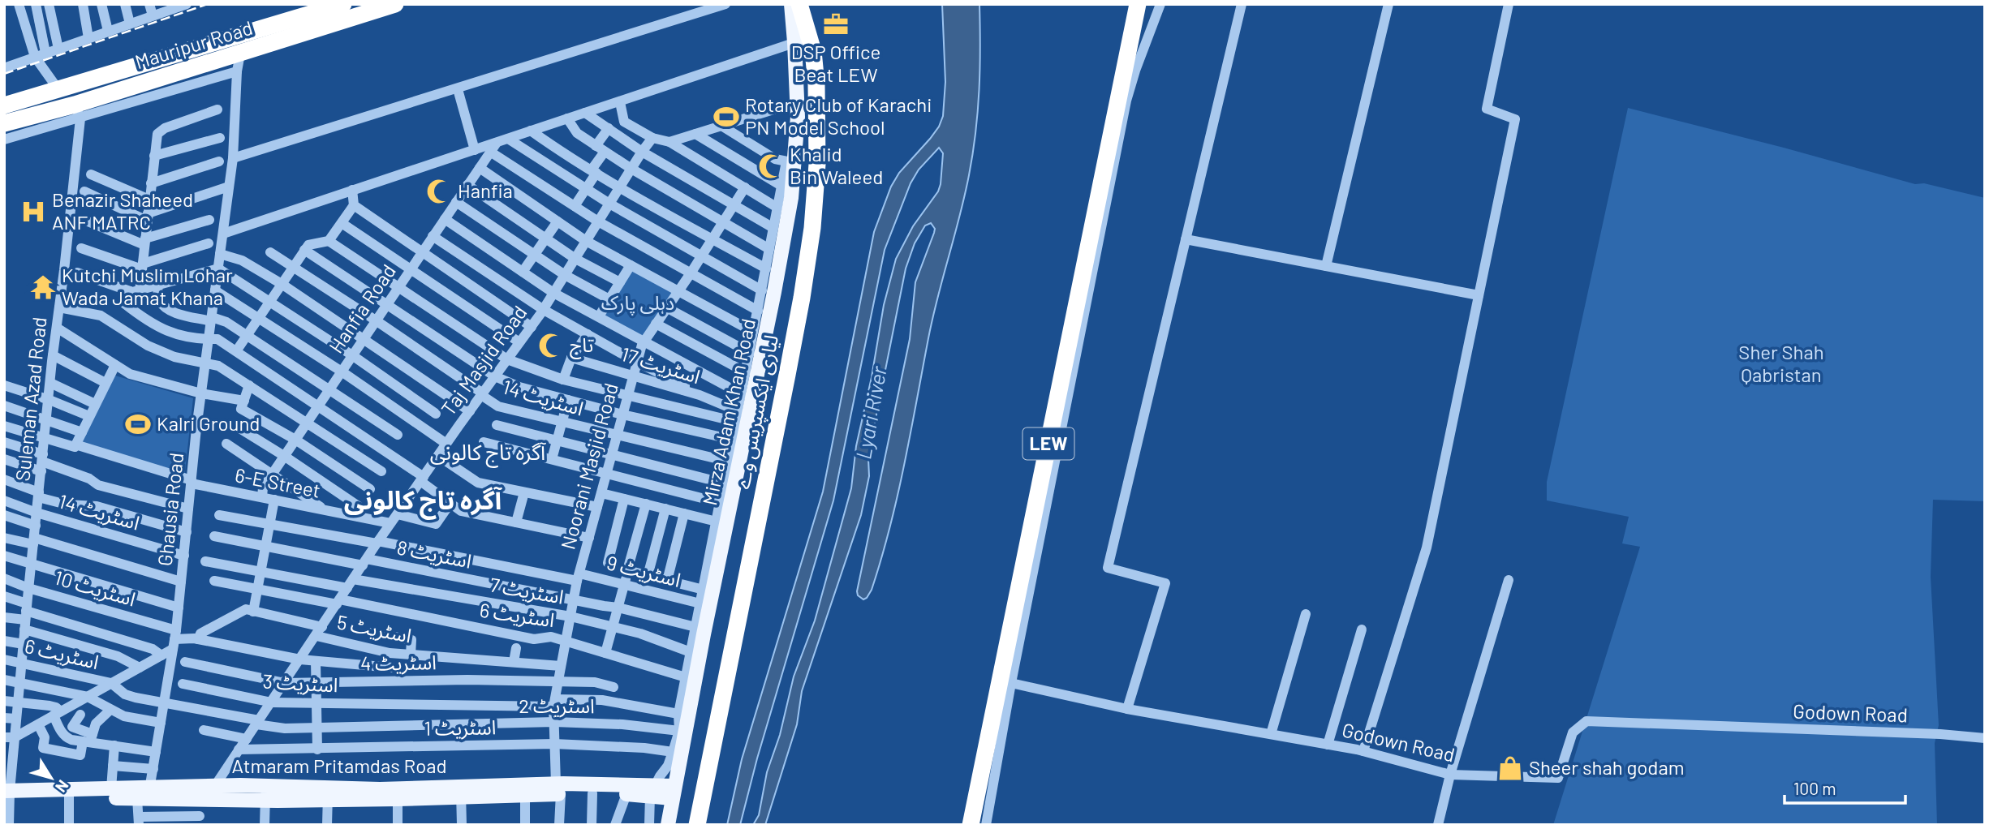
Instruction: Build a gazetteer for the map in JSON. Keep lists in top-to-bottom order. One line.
{"streets":{"highway":["Mauripur Road","لیاری ایکسپریس وے","LEW"],"main road":["Mirza Adam Khan Road","Atmaram Pritamdas Road"],"street":["Hanfia Road","Taj Masjid Road","اسٹریٹ 17","اسٹریٹ 14","Suleman Azad Road","Noorani Masjid Road","6-E Street","Ghausia Road","اسٹریٹ 8","اسٹریٹ 9","اسٹریٹ 10","اسٹریٹ 7","اسٹریٹ 6","اسٹریٹ 5","اسٹریٹ 4","اسٹریٹ 3","اسٹریٹ 2","Godown Road","اسٹریٹ 1"]},"crossings":[["Mauripur Road","Suleman Azad Road"],["Mauripur Road","Ghausia Road"],["Hanfia Road","اسٹریٹ 14"],["Hanfia Road","6-E Street"],["Taj Masjid Road","اسٹریٹ 14"],["Taj Masjid Road","6-E Street"],["Taj Masjid Road","اسٹریٹ 8"],["Taj Masjid Road","اسٹریٹ 9"],["Taj Masjid Road","اسٹریٹ 7"],["Taj Masjid Road","اسٹریٹ 6"],["Taj Masjid Road","اسٹریٹ 5"],["Taj Masjid Road","اسٹریٹ 4"],["Taj Masjid Road","اسٹریٹ 3"],["Taj Masjid Road","اسٹریٹ 2"],["Taj Masjid Road","اسٹریٹ 1"],["Taj Masjid Road","Atmaram Pritamdas Road"],["اسٹریٹ 17","Noorani Masjid Road"],["اسٹریٹ 14","Suleman Azad Road"],["اسٹریٹ 14","Noorani Masjid Road"],["اسٹریٹ 14","Ghausia Road"],["Suleman Azad Road","6-E Street"],["Suleman Azad Road","اسٹریٹ 10"],["Suleman Azad Road","اسٹریٹ 6"],["Suleman Azad Road","Atmaram Pritamdas Road"],["Mirza Adam Khan Road","لیاری ایکسپریس وے"],["Mirza Adam Khan Road","اسٹریٹ 2"],["Mirza Adam Khan Road","اسٹریٹ 1"],["Mirza Adam Khan Road","Atmaram Pritamdas Road"],["Noorani Masjid Road","اسٹریٹ 8"],["Noorani Masjid Road","اسٹریٹ 9"],["Noorani Masjid Road","اسٹریٹ 7"],["Noorani Masjid Road","اسٹریٹ 6"],["Noorani Masjid Road","اسٹریٹ 5"],["Noorani Masjid Road","اسٹریٹ 4"],["Noorani Masjid Road","اسٹریٹ 3"],["Noorani Masjid Road","اسٹریٹ 2"],["Noorani Masjid Road","اسٹریٹ 1"],["Noorani Masjid Road","Atmaram Pritamdas Road"],["6-E Street","Ghausia Road"],["Ghausia Road","اسٹریٹ 10"],["Ghausia Road","اسٹریٹ 6"],["Ghausia Road","اسٹریٹ 2"],["Ghausia Road","Atmaram Pritamdas Road"],["اسٹریٹ 6","اسٹریٹ 2"]],"districts":["آگرہ تاج کالونی","آگرہ تاج کالونی"],"water":["Lyari River"],"parks":["دہلی پارک","Sher Shah Qabristan"],"places":{"office":["DSP Office Beat LEW"],"sports":["Rotary Club of Karachi PN Model School","Kalri Ground"],"mosque":["Khalid Bin Waleed","Hanfia","تاج"],"hospital":["Benazir Shaheed ANF MATRC"],"temple":["Kutchi Muslim Lohar Wada Jamat Khana"],"shop":["Sheer shah godam"]},"scale_bar":"100 m","north":"bottom right"}
